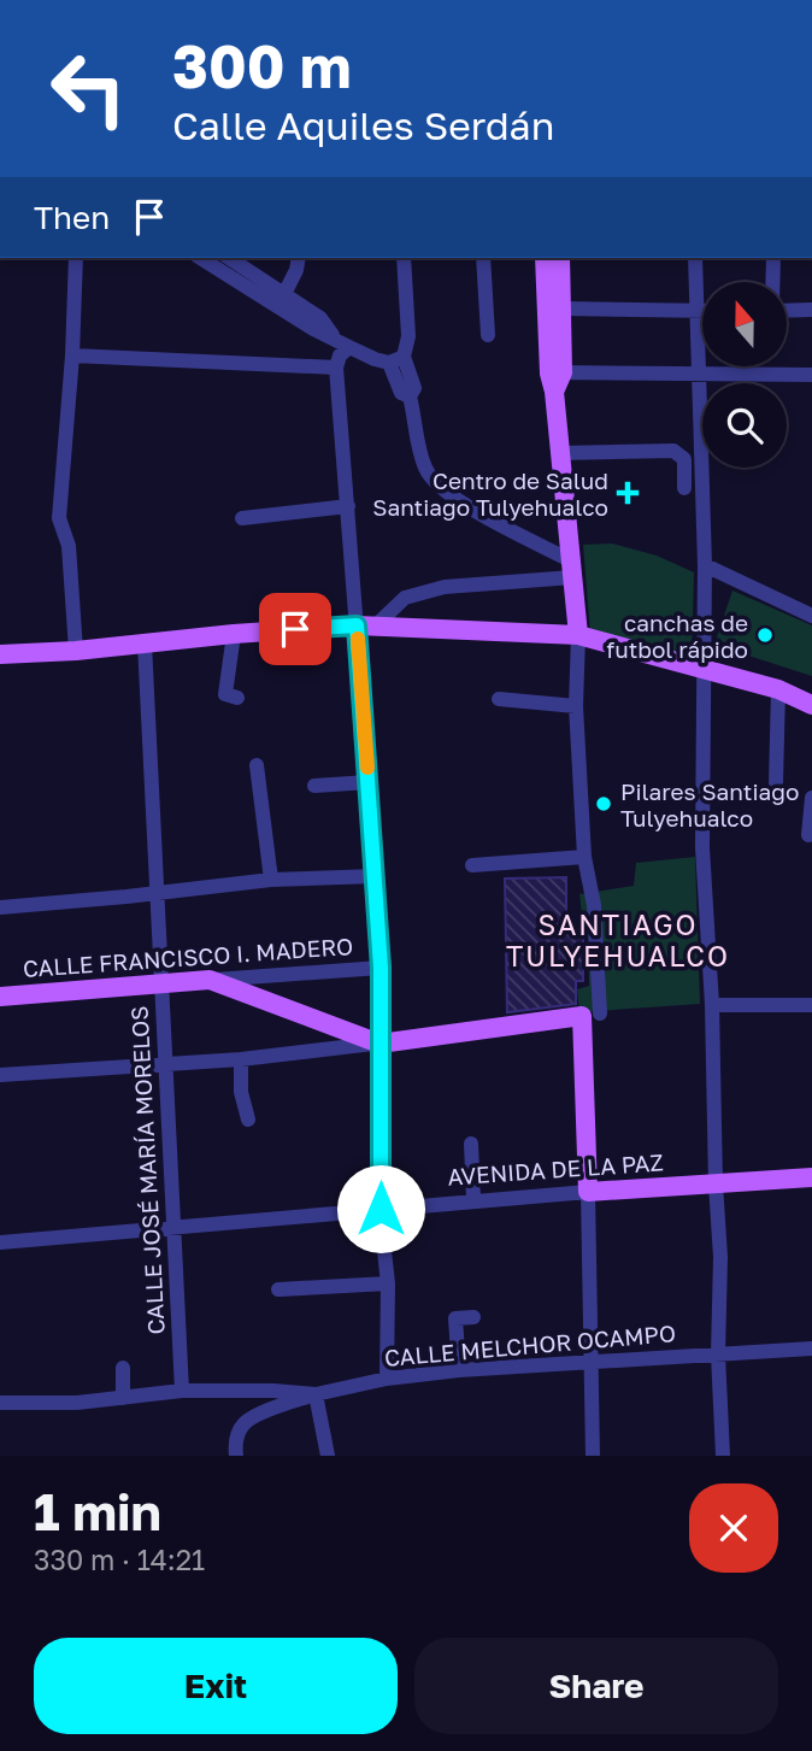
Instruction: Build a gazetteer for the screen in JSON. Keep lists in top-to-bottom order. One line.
{"streets":{"main road":["CALLE FRANCISCO I. MADERO","AVENIDA DE LA PAZ"],"street":["CALLE JOSÉ MARÍA MORELOS","CALLE MELCHOR OCAMPO"]},"crossings":[["CALLE FRANCISCO I. MADERO","CALLE JOSÉ MARÍA MORELOS"],["AVENIDA DE LA PAZ","CALLE JOSÉ MARÍA MORELOS"],["CALLE JOSÉ MARÍA MORELOS","CALLE MELCHOR OCAMPO"]],"districts":["SANTIAGO TULYEHUALCO"],"places":{"health":["Centro de Salud Santiago Tulyehualco"],"other":["canchas de futbol rápido","Pilares Santiago Tulyehualco"]},"north":"top","page":{"turn":["300 m","Calle Aquiles Serdán"],"then":"Then","heading":["1 min","330 m · 14:21"],"buttons":["Exit","Share"]}}
